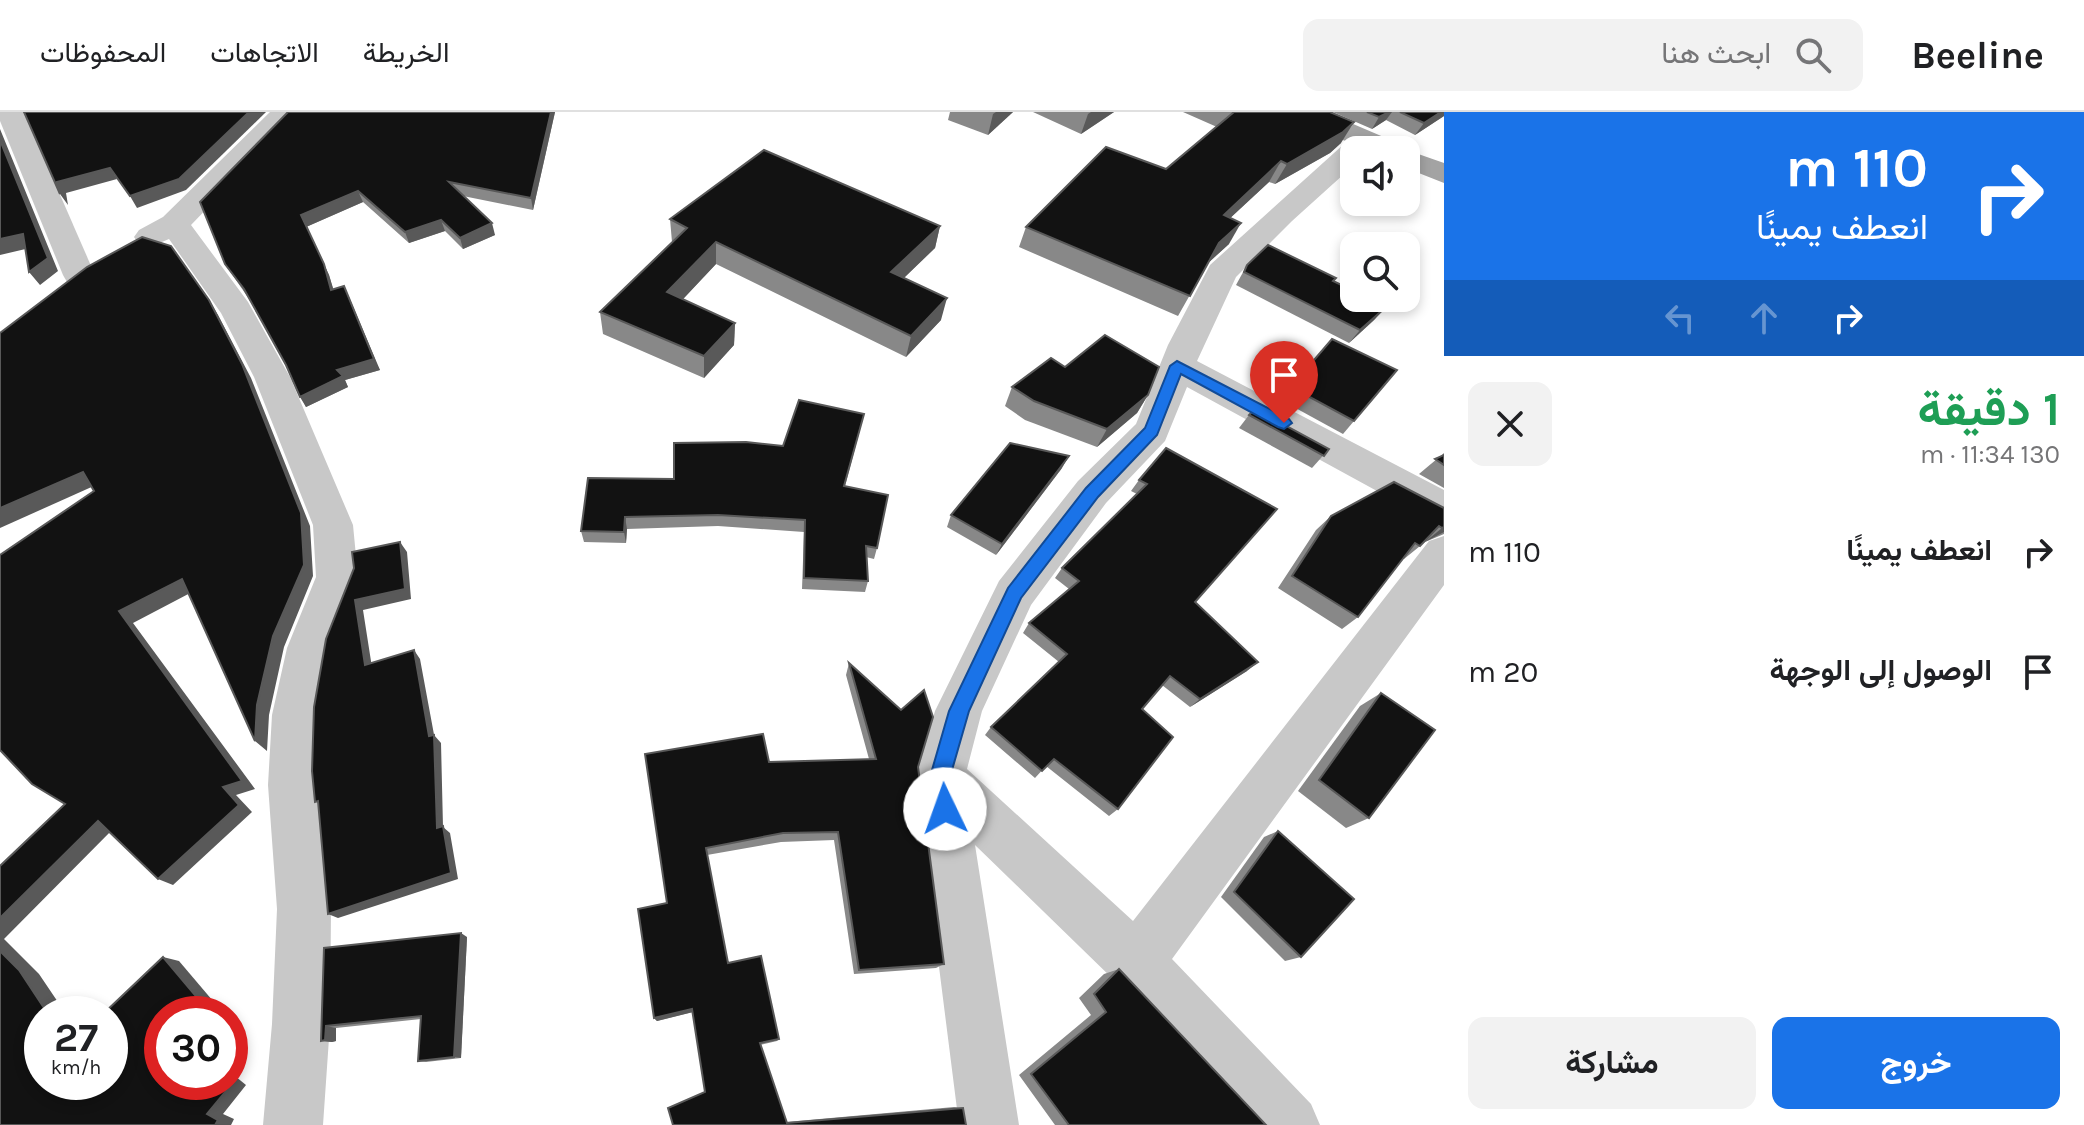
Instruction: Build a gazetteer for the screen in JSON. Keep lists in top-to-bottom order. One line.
{"page":{"header":"Beeline","search":"ابحث هنا","nav":["الخريطة","الاتجاهات","المحفوظات"],"turn":["110 m","انعطف يمينًا"],"heading":["1 دقيقة","130 m · 11:34"],"list":[{"name":"انعطف يمينًا","value":"110 m"},{"name":"الوصول إلى الوجهة","value":"20 m"}],"speed":"27 km/h","limit":"30","buttons":["خروج","مشاركة"]}}
